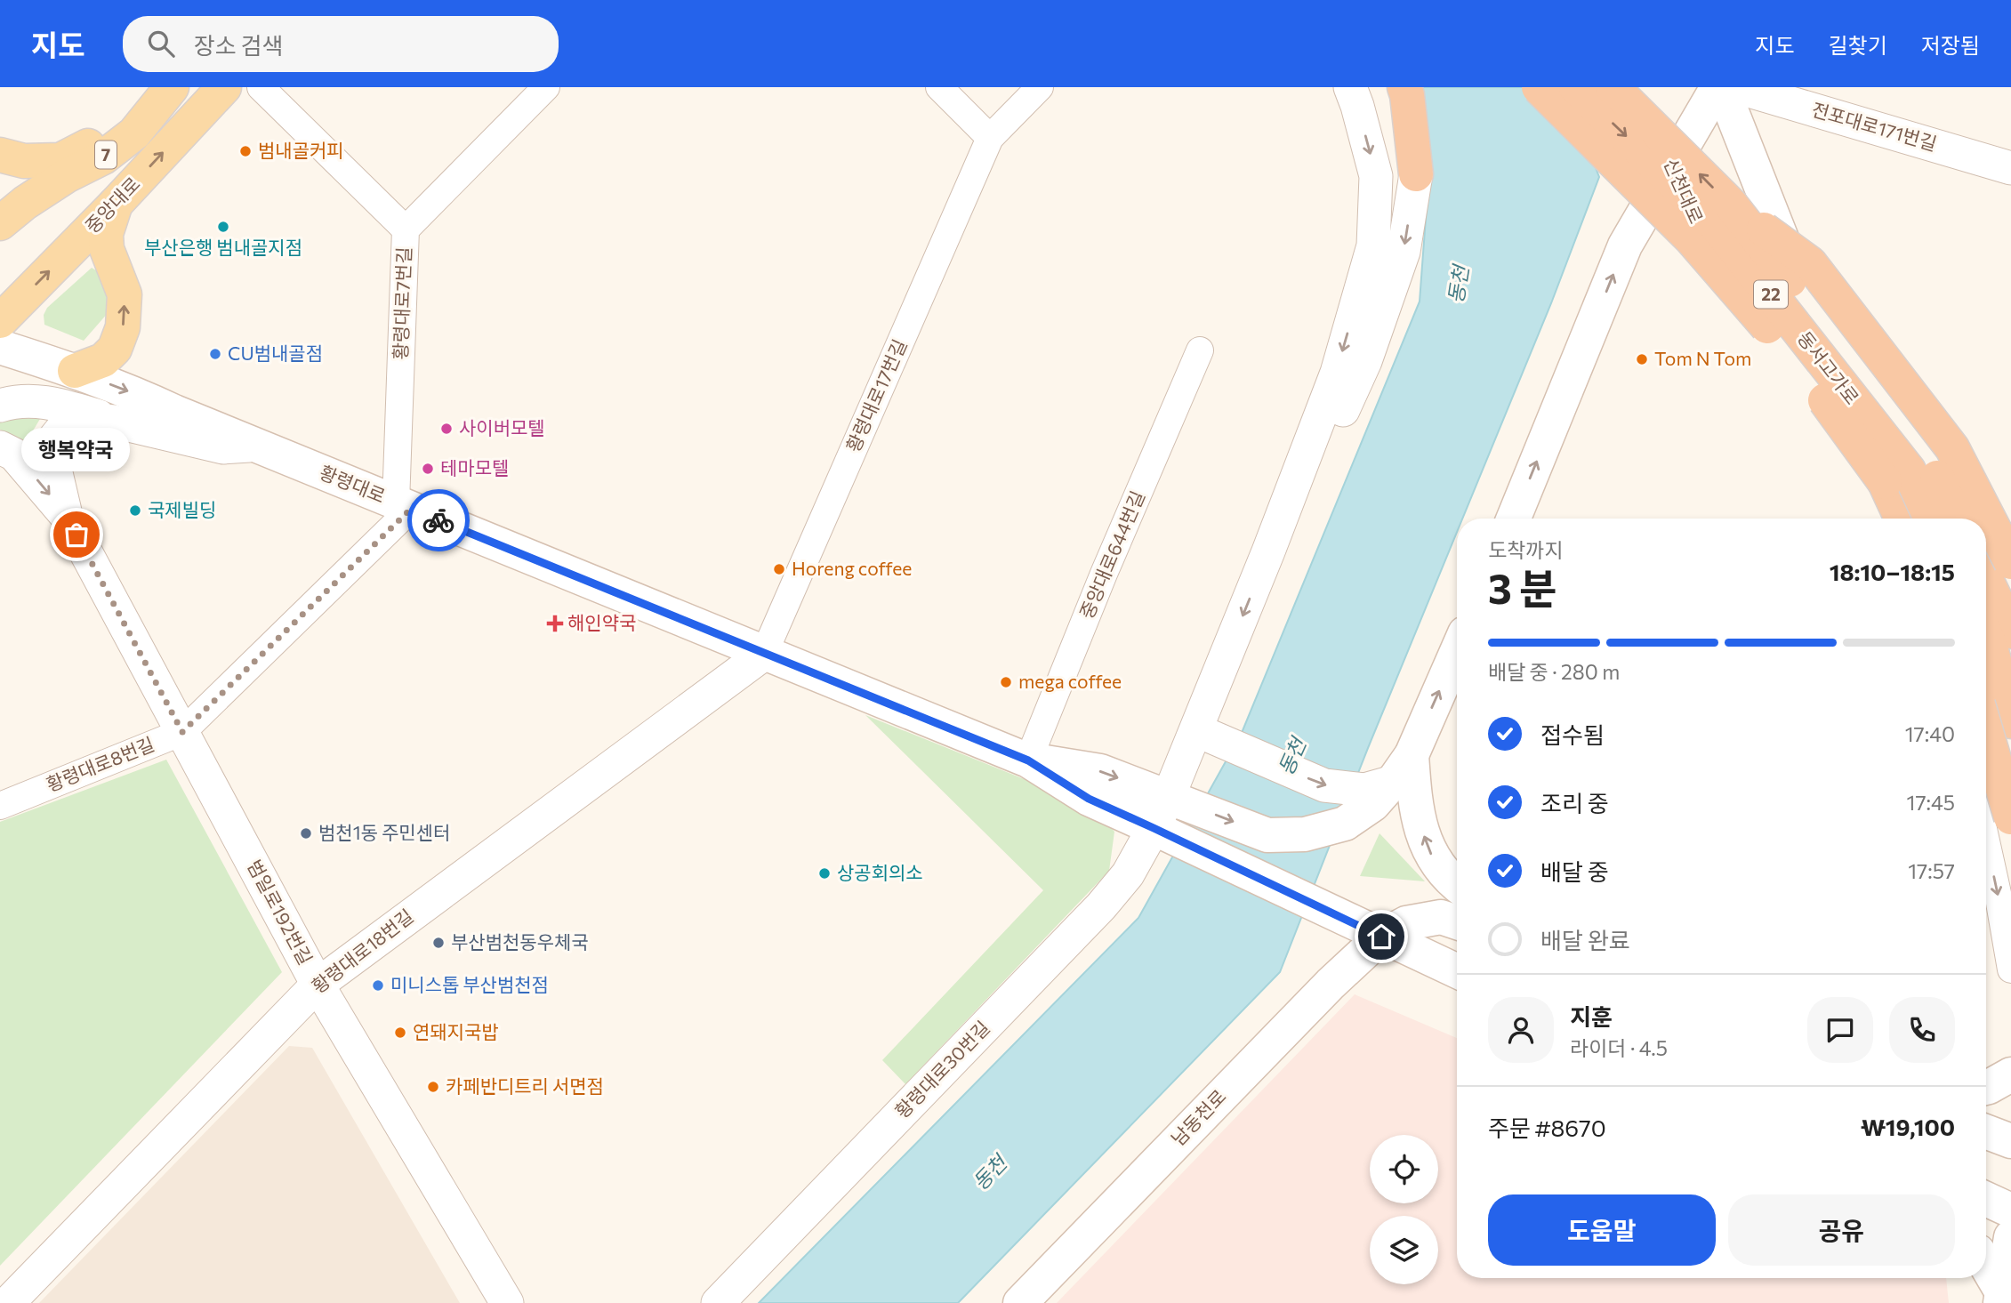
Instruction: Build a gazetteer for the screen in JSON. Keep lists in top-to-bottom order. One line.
{"streets":{"highway":["22","동서고가로"],"main road":["7","신천대로","중앙대로","황령대로","남동천로"],"street":["전포대로171번길","황령대로7번길","황령대로17번길","중앙대로644번길","황령대로8번길","범일로192번길","황령대로18번길","황령대로30번길"]},"crossings":[["황령대로7번길","황령대로"],["황령대로7번길","황령대로8번길"],["황령대로17번길","황령대로"],["황령대로17번길","황령대로18번길"],["황령대로","중앙대로644번길"],["황령대로","황령대로8번길"],["황령대로","황령대로18번길"],["황령대로","황령대로30번길"],["황령대로","남동천로"],["황령대로8번길","범일로192번길"],["범일로192번길","황령대로18번길"]],"water":["동천"],"places":{"other":["범내골커피","부산은행 범내골지점","CU범내골점","Tom N Tom","사이버모텔","테마모텔","국제빌딩","행복약국","Horeng coffee","mega coffee","범천1동 주민센터","상공회의소","부산범천동우체국","미니스톱 부산범천점","연돼지국밥","카페반디트리 서면점"],"health":["해인약국"]},"page":{"header":"지도","search":"장소 검색","nav":["지도","길찾기","저장됨"],"bubble":"행복약국","heading":["3 분","도착까지","18:10–18:15"],"panel":["지훈","라이더 · 4.5","주문 #8670","₩19,100"],"bar":"배달 중 · 280 m","list":[["접수됨","17:40"],["조리 중","17:45"],["배달 중","17:57"],"배달 완료"],"buttons":["도움말","공유"]}}
